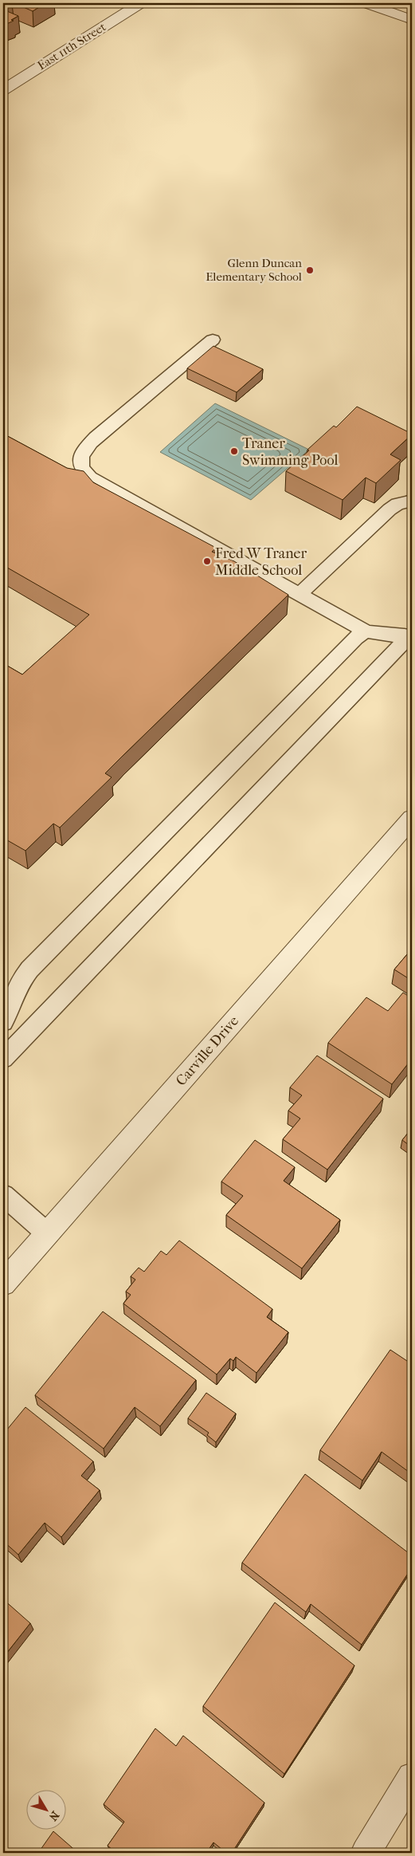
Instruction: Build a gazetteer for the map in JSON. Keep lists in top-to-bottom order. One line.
{"streets":{"street":["East 11th Street","Carville Drive"]},"places":["Glenn Duncan Elementary School","Traner Swimming Pool","Fred W Traner Middle School"],"north":"bottom right"}
